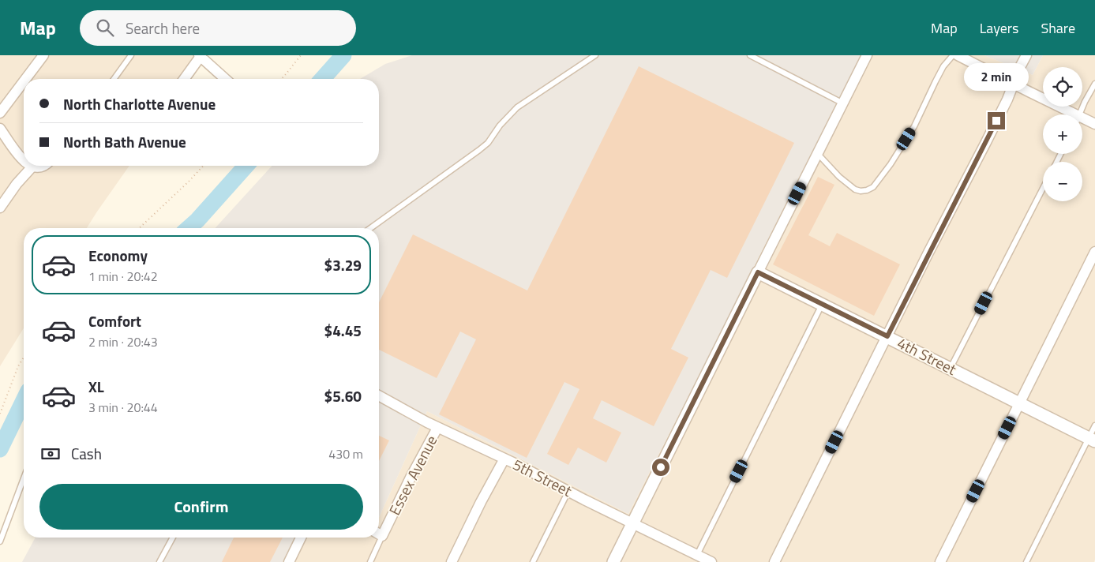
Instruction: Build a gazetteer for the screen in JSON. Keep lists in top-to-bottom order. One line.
{"streets":{"street":["4th Street","Essex Avenue","5th Street"]},"crossings":[["Essex Avenue","5th Street"]],"page":{"header":"Map","search":"Search here","nav":["Map","Layers","Share"],"bubble":"2 min","map_buttons":["+","−"],"banner":["North Charlotte Avenue","North Bath Avenue"],"list":[{"name":"Economy","note":"1 min · 20:42","value":"$3.29"},{"name":"Comfort","note":"2 min · 20:43","value":"$4.45"},{"name":"XL","note":"3 min · 20:44","value":"$5.60"}],"pay":["Cash","430 m"],"buttons":"Confirm"}}
